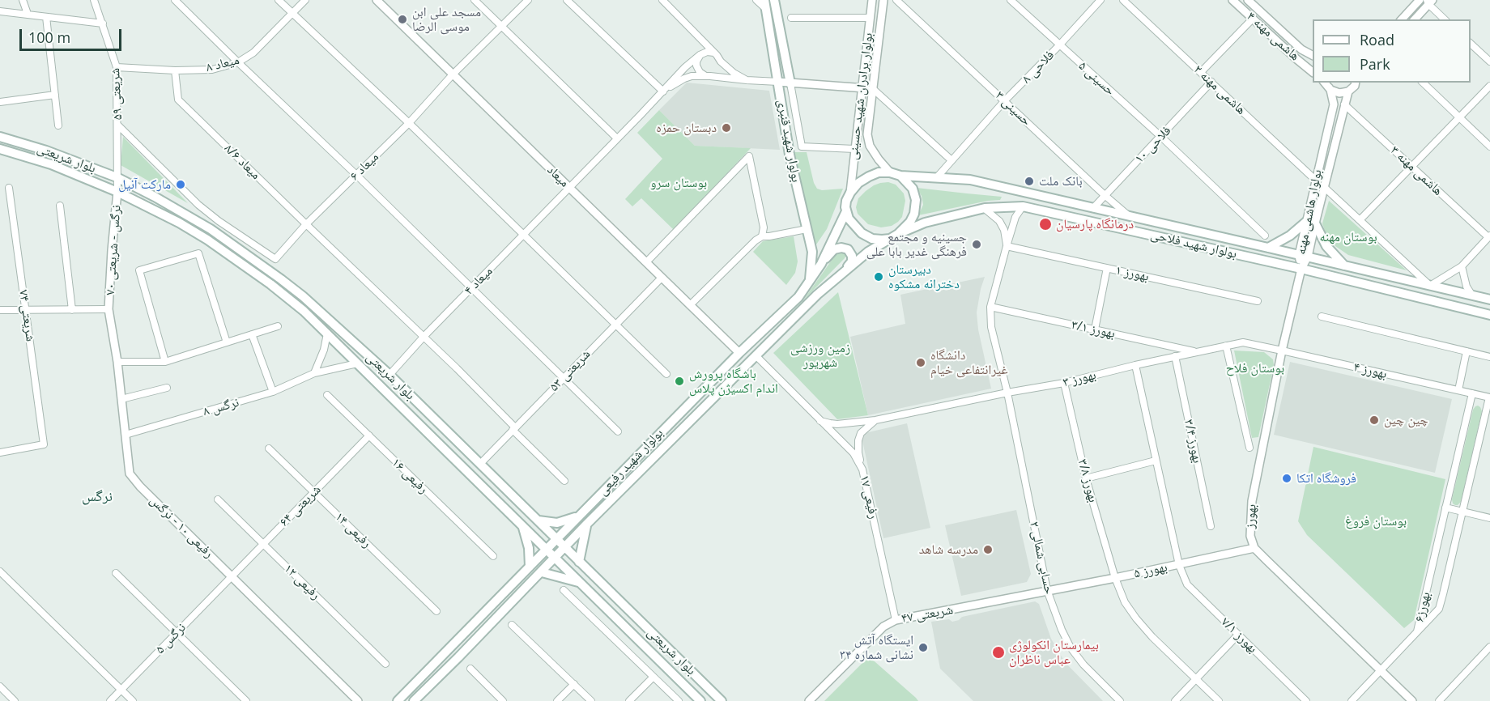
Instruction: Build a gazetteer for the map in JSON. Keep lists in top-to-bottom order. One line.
{"streets":{"main road":["بولوار شهید قنبری","بلوار شریعتی","بولوار شهید فلاحی","بولوار شهید رفیعی"],"street":["هاشمی مهنه ۴","میعاد ۸","فلاحی ۸","حسینی ۵","هاشمی مهنه ۲","شریعتی ۵۹","بولوار برادران شهید حسینی","حسینی ۳","فلاحی ۱۰","میعاد ۸/۶","میعاد ۶","هاشمی مهنه ۳","میعاد","بولوار هاشمی مهنه","نرگس - شریعتی ۷۰","بهورز ۱","میعاد ۴","شریعتی ۷۴","بهورز ۳/۱","شریعتی ۵۳","بهورز ۴","بهورز ۳","نرگس ۸","بهورز ۳/۴","رفیعی ۱۶","بهورز ۳/۸","رفیعی ۱۷","شریعتی ۶۴","بهورز","رفیعی ۱۰ - نرگس","رفیعی ۱۴","حسابی شمالی ۲","بهورز ۵","رفیعی ۱۲","بهورز۶","شریعتی ۴۷","بهورز ۷/۱","نرگس ۵"]},"crossings":[["میعاد ۸","شریعتی ۵۹"],["میعاد ۸","میعاد ۸/۶"],["فلاحی ۸","حسینی ۵"],["فلاحی ۸","حسینی ۳"],["فلاحی ۸","بولوار شهید فلاحی"],["حسینی ۵","فلاحی ۱۰"],["هاشمی مهنه ۲","فلاحی ۱۰"],["هاشمی مهنه ۲","بولوار هاشمی مهنه"],["شریعتی ۵۹","بلوار شریعتی"],["شریعتی ۵۹","میعاد ۶"],["شریعتی ۵۹","نرگس - شریعتی ۷۰"],["بولوار برادران شهید حسینی","بولوار شهید قنبری"],["بولوار برادران شهید حسینی","بولوار شهید فلاحی"],["بولوار برادران شهید حسینی","بولوار شهید رفیعی"],["حسینی ۳","فلاحی ۱۰"],["حسینی ۳","بولوار شهید فلاحی"],["بولوار شهید قنبری","بولوار شهید رفیعی"],["فلاحی ۱۰","بولوار شهید فلاحی"],["بلوار شریعتی","نرگس - شریعتی ۷۰"],["بلوار شریعتی","میعاد ۴"],["بلوار شریعتی","شریعتی ۵۳"],["بلوار شریعتی","نرگس ۸"],["بلوار شریعتی","بولوار شهید رفیعی"],["میعاد ۸/۶","میعاد ۶"],["میعاد ۸/۶","میعاد ۴"],["میعاد ۸/۶","شریعتی ۵۳"],["میعاد ۶","میعاد"],["هاشمی مهنه ۳","بولوار هاشمی مهنه"],["میعاد","میعاد ۴"],["میعاد","شریعتی ۵۳"],["میعاد","بولوار شهید رفیعی"],["بولوار هاشمی مهنه","بولوار شهید فلاحی"],["بولوار هاشمی مهنه","بهورز"],["بولوار شهید فلاحی","بولوار شهید رفیعی"],["بولوار شهید فلاحی","بهورز"],["بولوار شهید فلاحی","حسابی شمالی ۲"],["نرگس - شریعتی ۷۰","رفیعی ۱۰ - نرگس"],["بهورز ۱","حسابی شمالی ۲"],["بهورز ۳/۱","بهورز ۳"],["بهورز ۳/۱","حسابی شمالی ۲"],["بهورز ۴","بهورز ۳"],["بهورز ۴","بهورز"],["بهورز ۴","بهورز۶"],["بهورز ۳","بهورز ۳/۴"],["بهورز ۳","بهورز ۳/۸"],["بهورز ۳","رفیعی ۱۷"],["بهورز ۳","بهورز"],["بهورز ۳","حسابی شمالی ۲"],["بهورز ۳","بهورز ۷/۱"],["نرگس ۸","رفیعی ۱۰ - نرگس"],["بولوار شهید رفیعی","رفیعی ۱۷"],["رفیعی ۱۶","شریعتی ۶۴"],["بهورز ۳/۸","بهورز ۵"],["رفیعی ۱۷","شریعتی ۴۷"],["شریعتی ۶۴","رفیعی ۱۰ - نرگس"],["شریعتی ۶۴","رفیعی ۱۴"],["شریعتی ۶۴","رفیعی ۱۲"],["شریعتی ۶۴","نرگس ۵"],["بهورز","بهورز ۵"],["رفیعی ۱۰ - نرگس","نرگس ۵"],["حسابی شمالی ۲","بهورز ۵"],["حسابی شمالی ۲","شریعتی ۴۷"],["بهورز ۵","شریعتی ۴۷"],["بهورز ۵","بهورز ۷/۱"]],"districts":["نرگس"],"parks":["بوستان سرو","بوستان مهنه","زمین ورزشی شهریور","بوستان فلاح","بوستان فروغ"],"places":["مسجد علی ابن موسی الرضا","دبستان حمزه","بانک ملت","مارکت آنیل","درمانگاه پارسیان","جسینیه و مجتمع فرهنگی غدیر بابا علی","دبیرستان دخترانه مشکوه","دانشگاه غیرانتفاعی خیام","باشگاه پرورش اندام اکسیژن پلاس","چین چین","فروشگاه اتکا","مدرسه شاهد","ایستگاه آتش نشانی شماره ۳۴","بیمارستان انکولوژی عباس ناظران"],"legend":["Road","Park"],"scale_bar":"100 m"}
